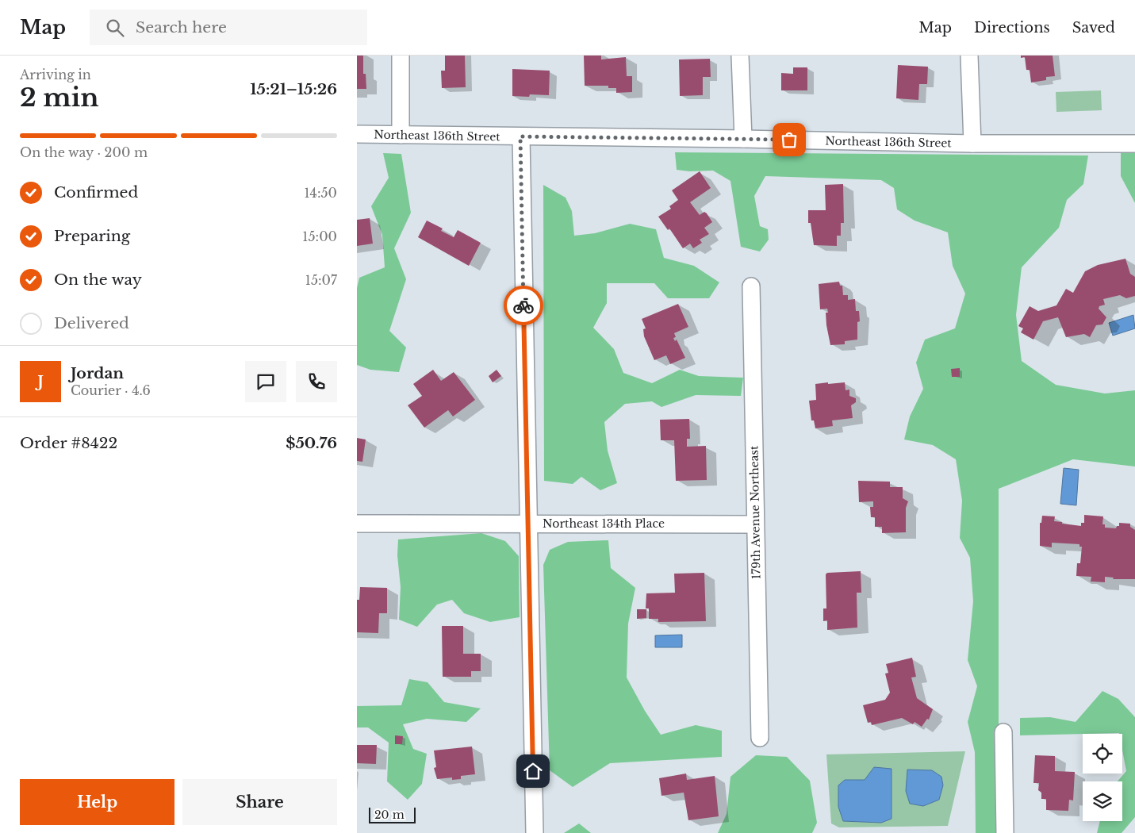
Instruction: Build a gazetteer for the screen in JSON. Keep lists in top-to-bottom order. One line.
{"streets":{"street":["Northeast 136th Street","179th Avenue Northeast","Northeast 134th Place"]},"crossings":[["179th Avenue Northeast","Northeast 134th Place"]],"scale_bar":"20 m","page":{"header":"Map","search":"Search here","nav":["Map","Directions","Saved"],"heading":["2 min","Arriving in","15:21–15:26"],"panel":["Jordan","Courier · 4.6","Order #8422","$50.76"],"bar":"On the way · 200 m","list":[["Confirmed","14:50"],["Preparing","15:00"],["On the way","15:07"],"Delivered"],"round":"J","buttons":["Help","Share"],"scale":"20 m"}}
